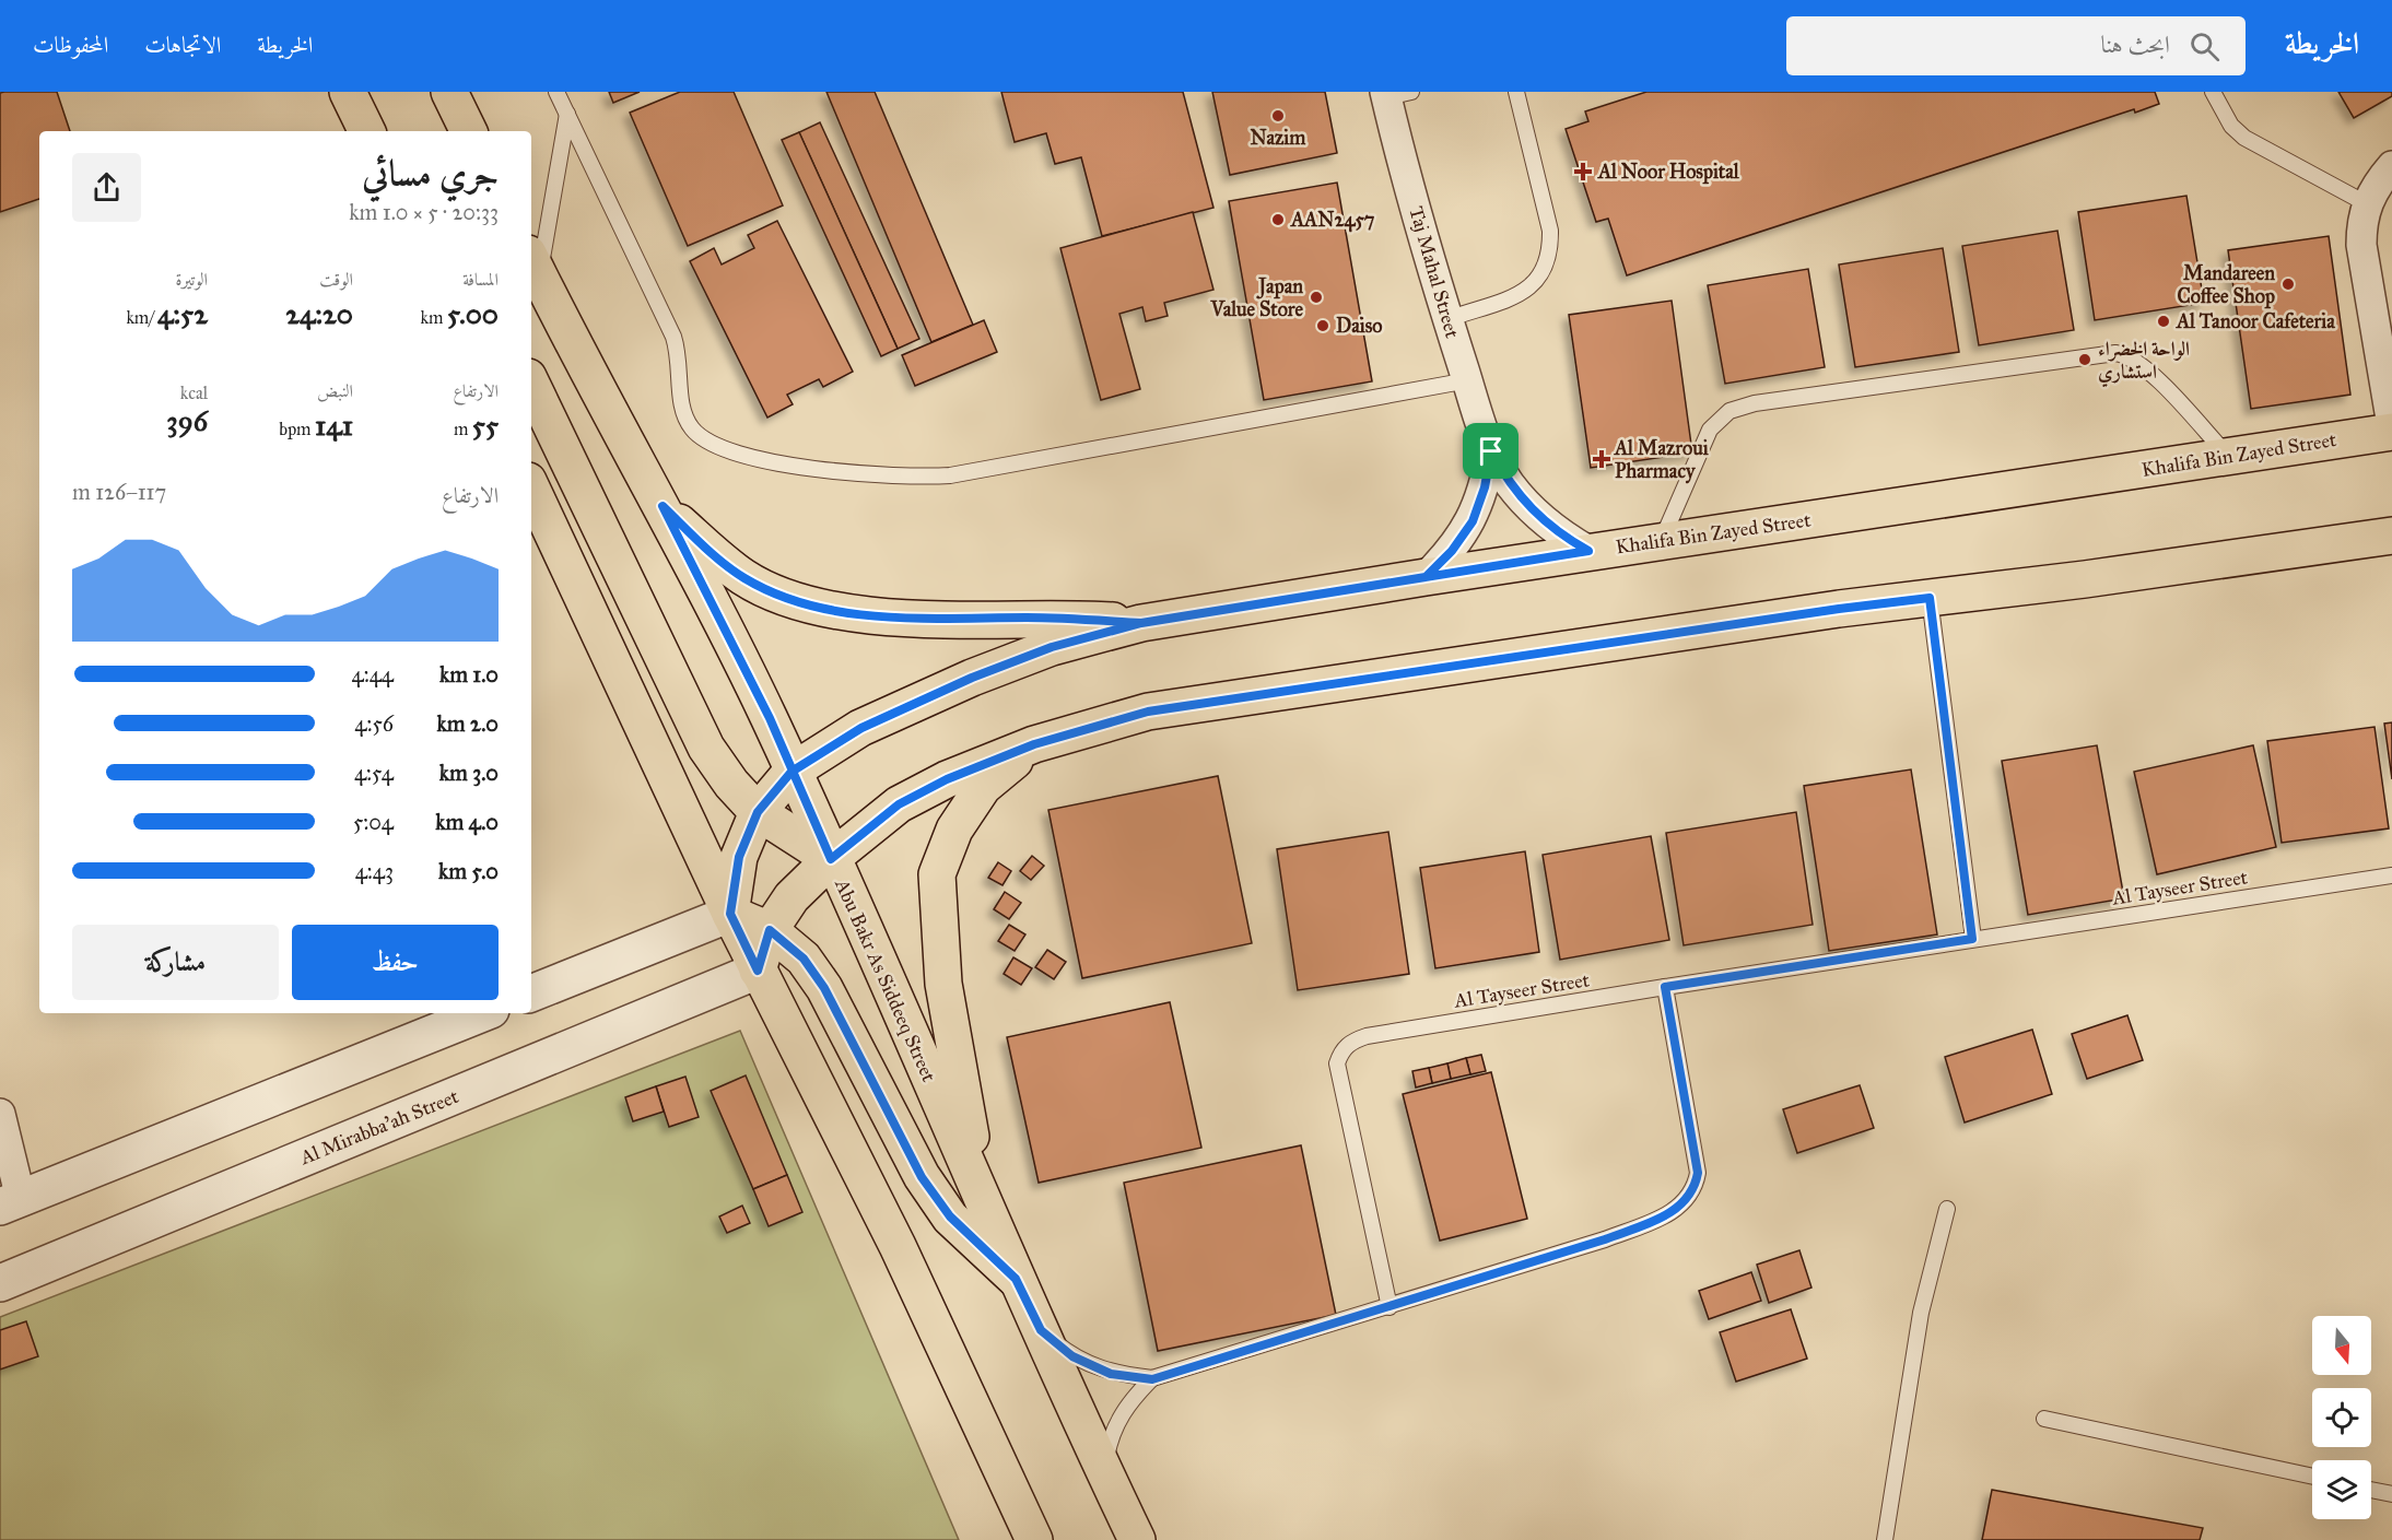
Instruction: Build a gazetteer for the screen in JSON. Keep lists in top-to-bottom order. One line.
{"streets":{"main road":["Khalifa Bin Zayed Street","Abu Bakr As Siddeeq Street"],"street":["Taj Mahal Street","Al Mirabba'ah Street"],"lane":["Al Tayseer Street"]},"crossings":[["Taj Mahal Street","Khalifa Bin Zayed Street"],["Khalifa Bin Zayed Street","Abu Bakr As Siddeeq Street"]],"places":{"other":["Nazim","AAN2457","Mandareen Coffee Shop","Japan Value Store","Al Tanoor Cafeteria","Daiso","الواحة الخضراء استشاري"],"health":["Al Noor Hospital","Al Mazroui Pharmacy"]},"north":"bottom","page":{"header":"الخريطة","search":"ابحث هنا","nav":["الخريطة","الاتجاهات","المحفوظات"],"heading":["جري مسائي","20:33 · 5 × 1.0 km"],"stats":[["المسافة","5.00 km"],["الوقت","24:20"],["الوتيرة","4:52 /km"],["الارتفاع","55 m"],["النبض","141 bpm"],["kcal","396"]],"chart":["الارتفاع","117–126 m"],"list":[{"name":"1.0 km","note":"4:44"},{"name":"2.0 km","note":"4:56"},{"name":"3.0 km","note":"4:54"},{"name":"4.0 km","note":"5:04"},{"name":"5.0 km","note":"4:43"}],"buttons":["حفظ","مشاركة"]}}
